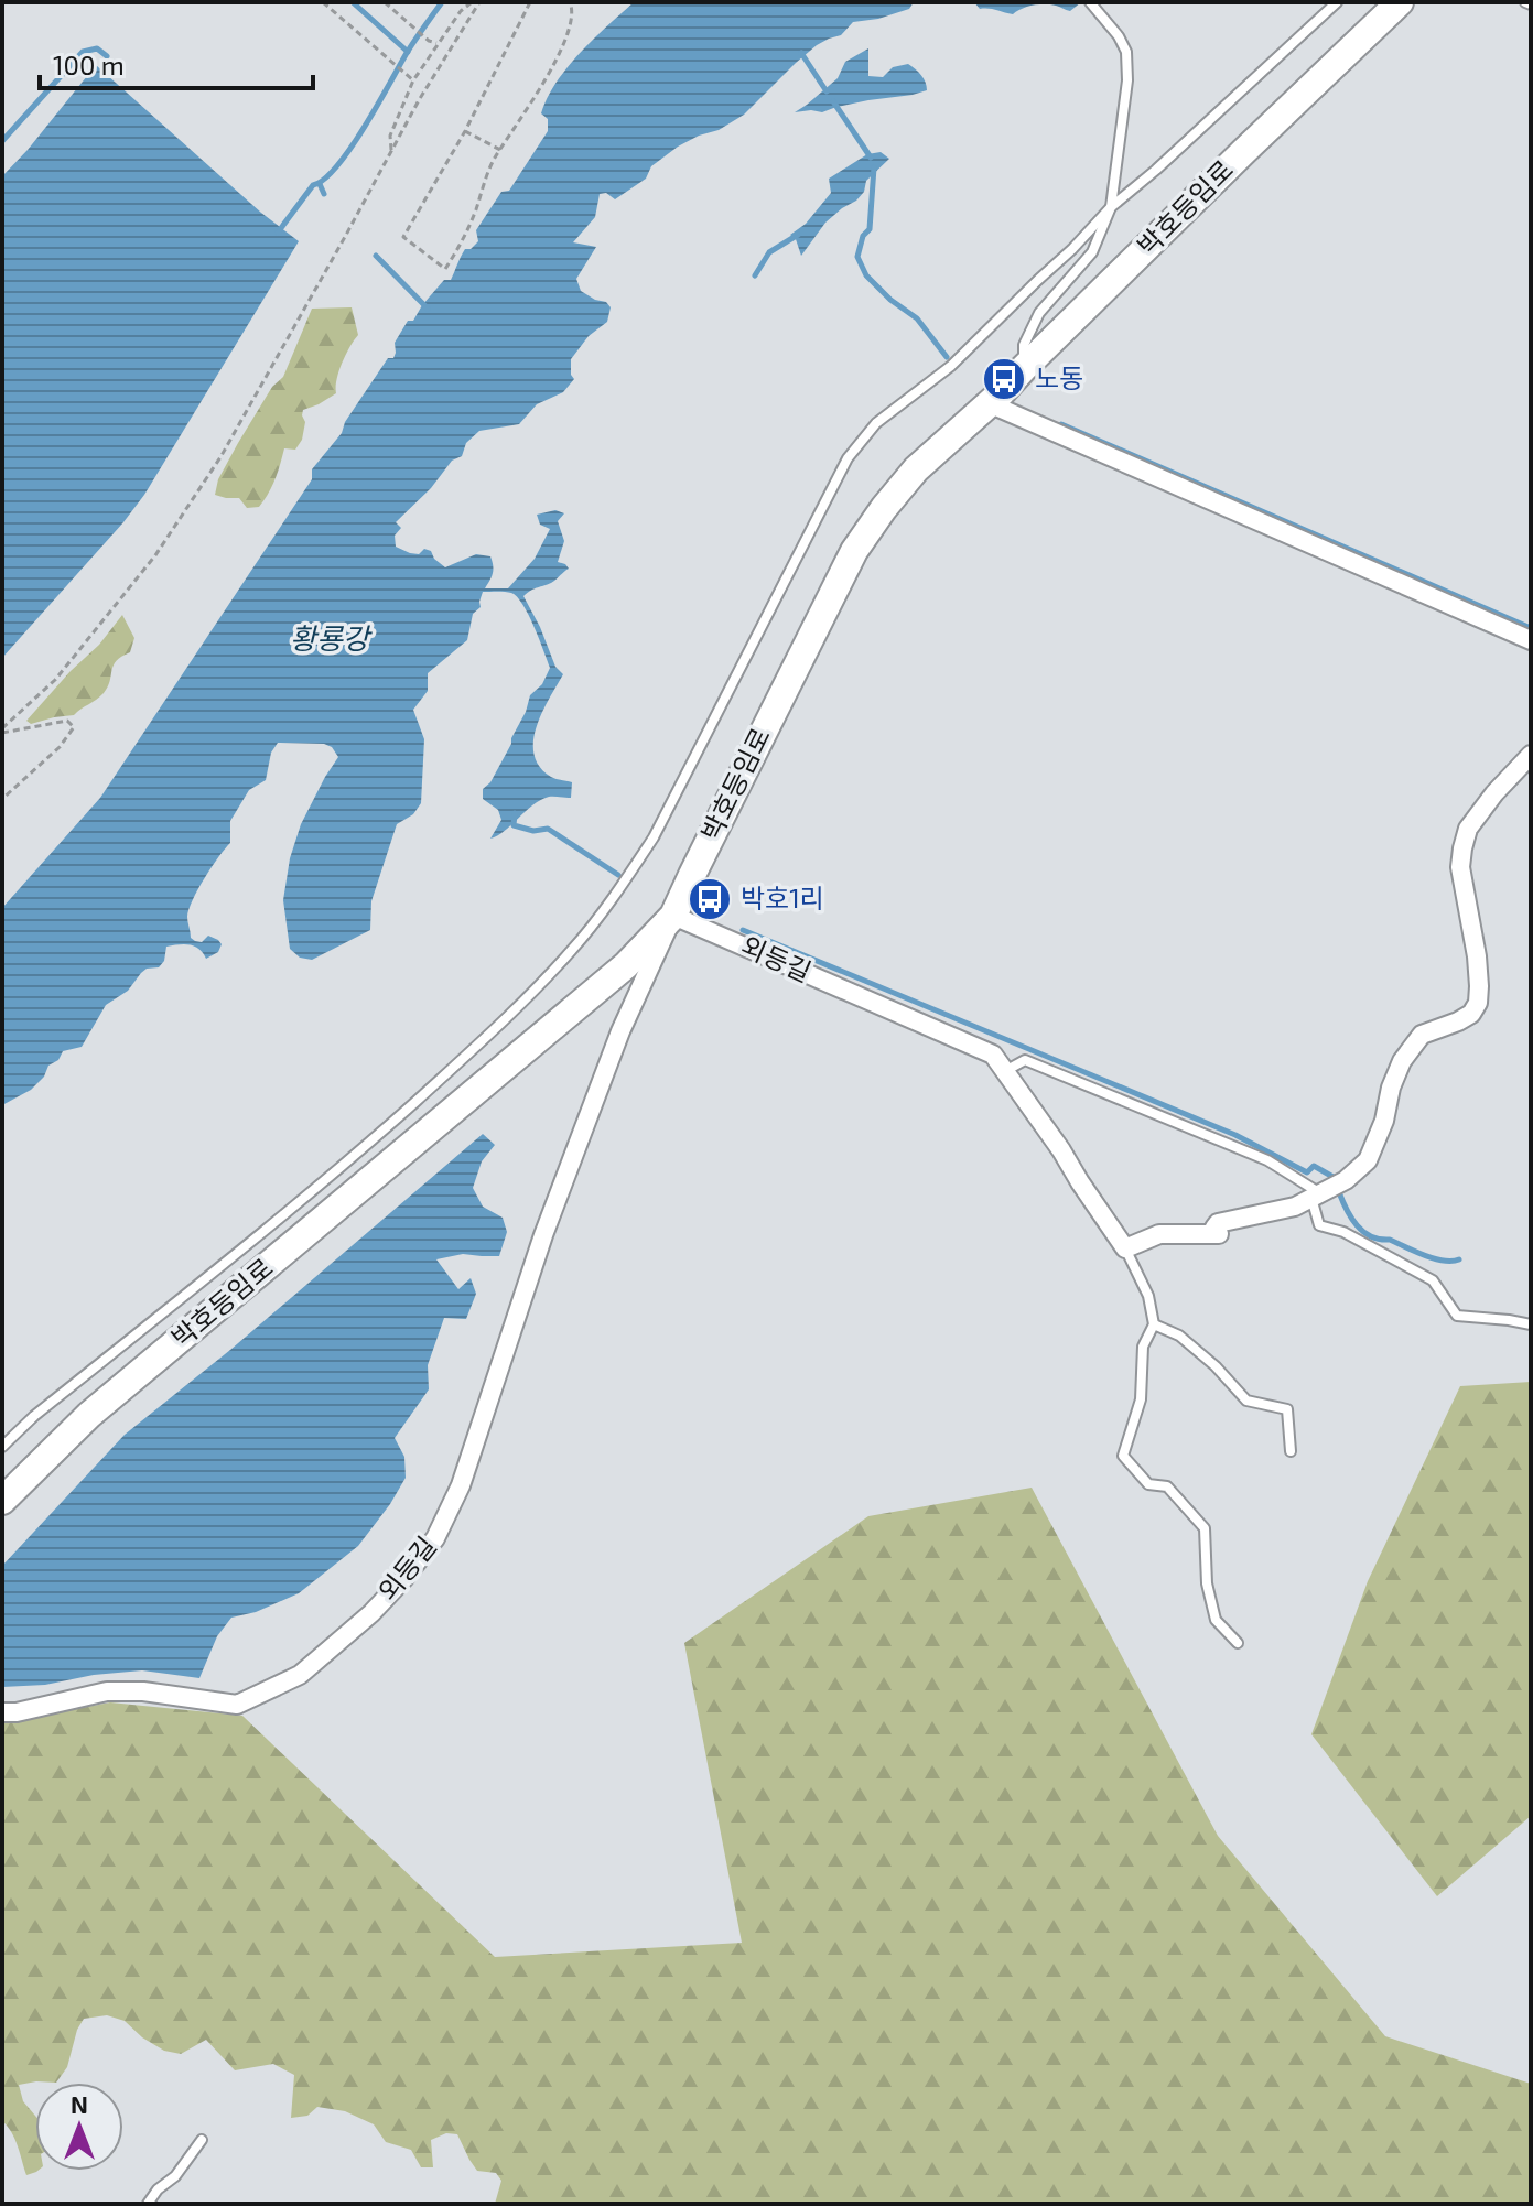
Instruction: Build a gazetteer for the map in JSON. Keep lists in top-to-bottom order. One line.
{"streets":{"street":["박호등임로","외등길"]},"crossings":[["박호등임로","외등길"]],"water":["황룡강"],"places":{"bus stop":["노동","박호1리"]},"scale_bar":"100 m","north":"top"}
